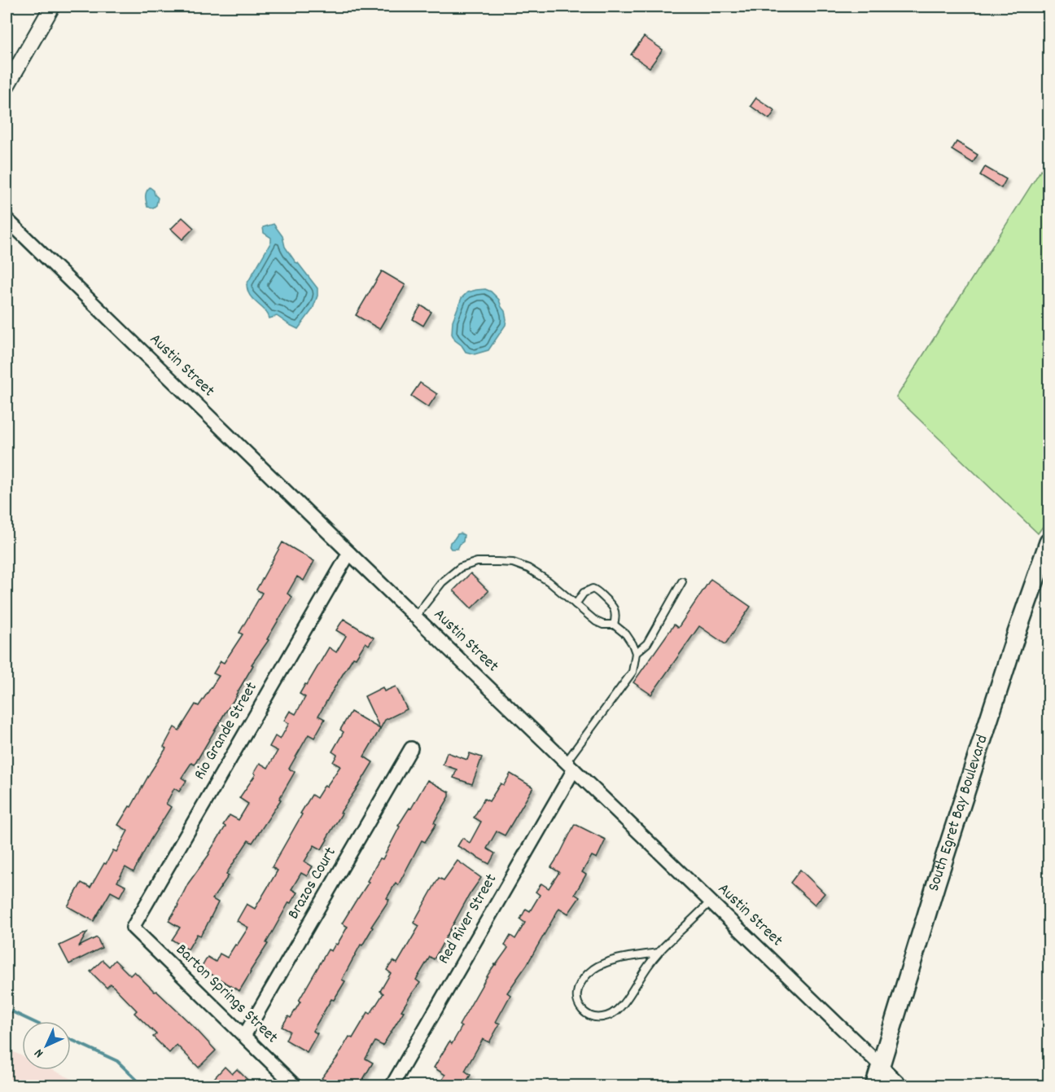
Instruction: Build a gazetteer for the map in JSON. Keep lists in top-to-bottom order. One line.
{"streets":{"main road":["South Egret Bay Boulevard"],"street":["Austin Street","Rio Grande Street","Brazos Court","Red River Street","Barton Springs Street"]},"crossings":[["Austin Street","Rio Grande Street"],["Austin Street","South Egret Bay Boulevard"],["Austin Street","Red River Street"],["Rio Grande Street","Barton Springs Street"],["Brazos Court","Barton Springs Street"]],"north":"bottom left"}
